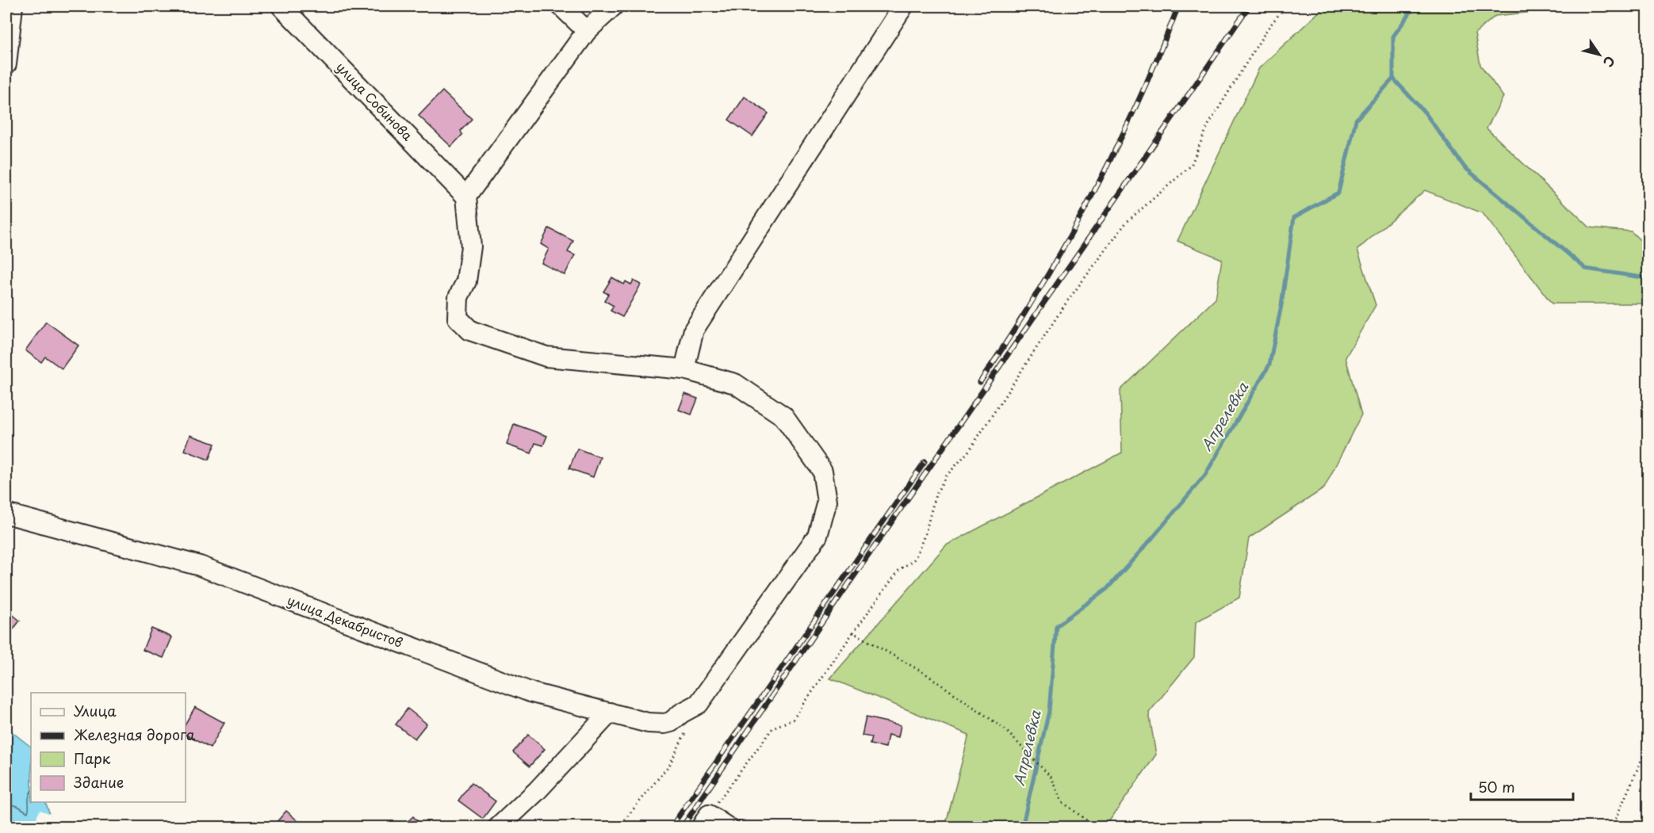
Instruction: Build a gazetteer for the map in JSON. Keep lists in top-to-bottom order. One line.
{"streets":{"street":["улица Собинова","улица Декабристов"]},"crossings":[["улица Собинова","улица Декабристов"]],"water":["Апрелевка"],"legend":["Улица","Железная дорога","Парк","Здание"],"scale_bar":"50 m","north":"bottom right"}
